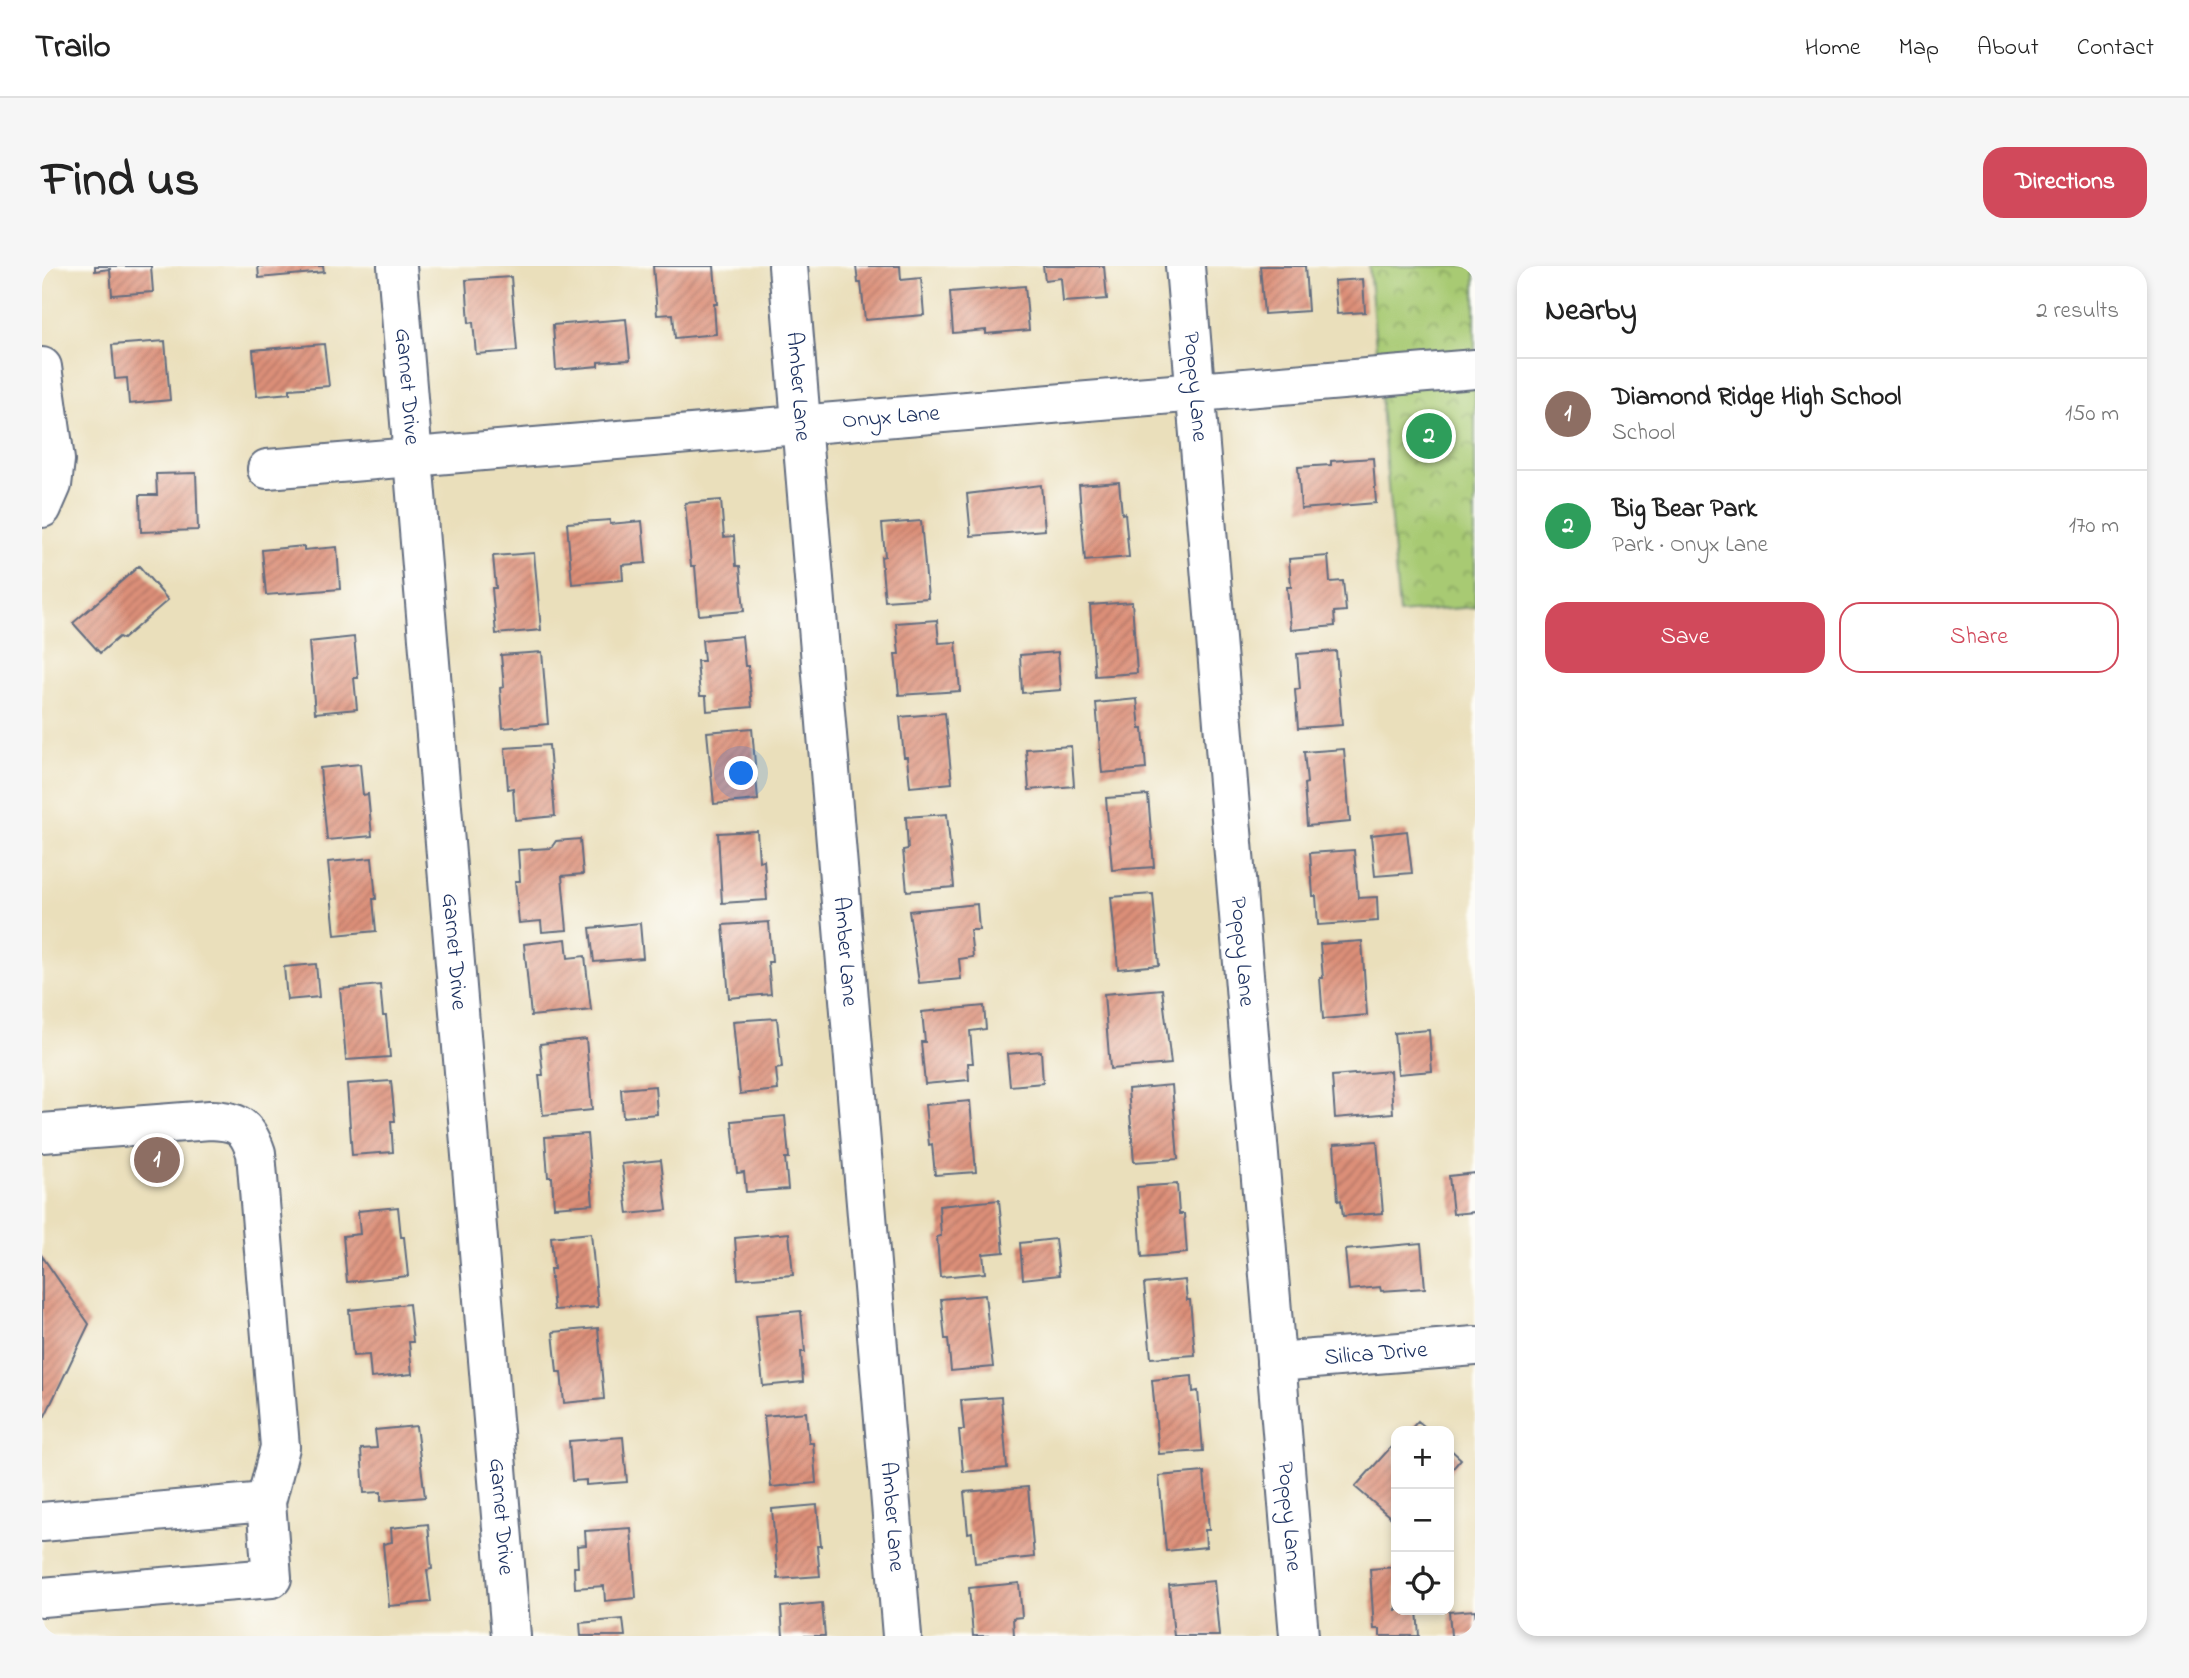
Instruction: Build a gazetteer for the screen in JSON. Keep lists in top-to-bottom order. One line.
{"streets":{"street":["Garnet Drive","Amber Lane","Poppy Lane","Onyx Lane","Silica Drive"]},"crossings":[["Garnet Drive","Onyx Lane"],["Amber Lane","Onyx Lane"],["Poppy Lane","Onyx Lane"],["Poppy Lane","Silica Drive"]],"page":{"header":"Trailo","nav":["Home","Map","About","Contact"],"title":"Find us","buttons":["Directions",["Save","Share"]],"heading":["Nearby","2 results"],"list":[{"mark":"1","name":"Diamond Ridge High School","note":"School","value":"150 m"},{"mark":"2","name":"Big Bear Park","note":"Park · Onyx Lane","value":"170 m"}],"pins":["2","1"],"map_buttons":["+","−"]}}
